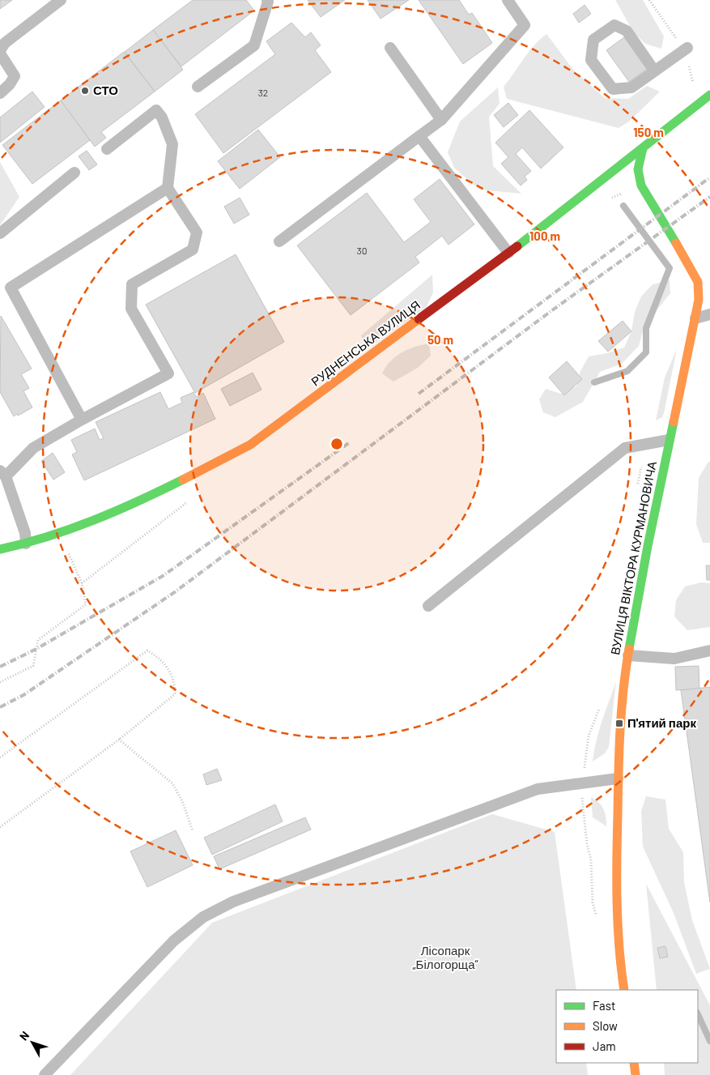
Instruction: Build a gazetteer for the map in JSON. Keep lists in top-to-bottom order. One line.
{"streets":{"street":["РУДНЕНСЬКА ВУЛИЦЯ","ВУЛИЦЯ ВІКТОРА КУРМАНОВИЧА"]},"crossings":[["РУДНЕНСЬКА ВУЛИЦЯ","ВУЛИЦЯ ВІКТОРА КУРМАНОВИЧА"]],"parks":["Лісопарк „Білогорща“"],"places":{"other":["СТО"],"transit":["П'ятий парк"]},"house_numbers":["32","30"],"legend":["Fast","Slow","Jam"],"north":"top left","rings":["150 m","100 m","50 m"]}
